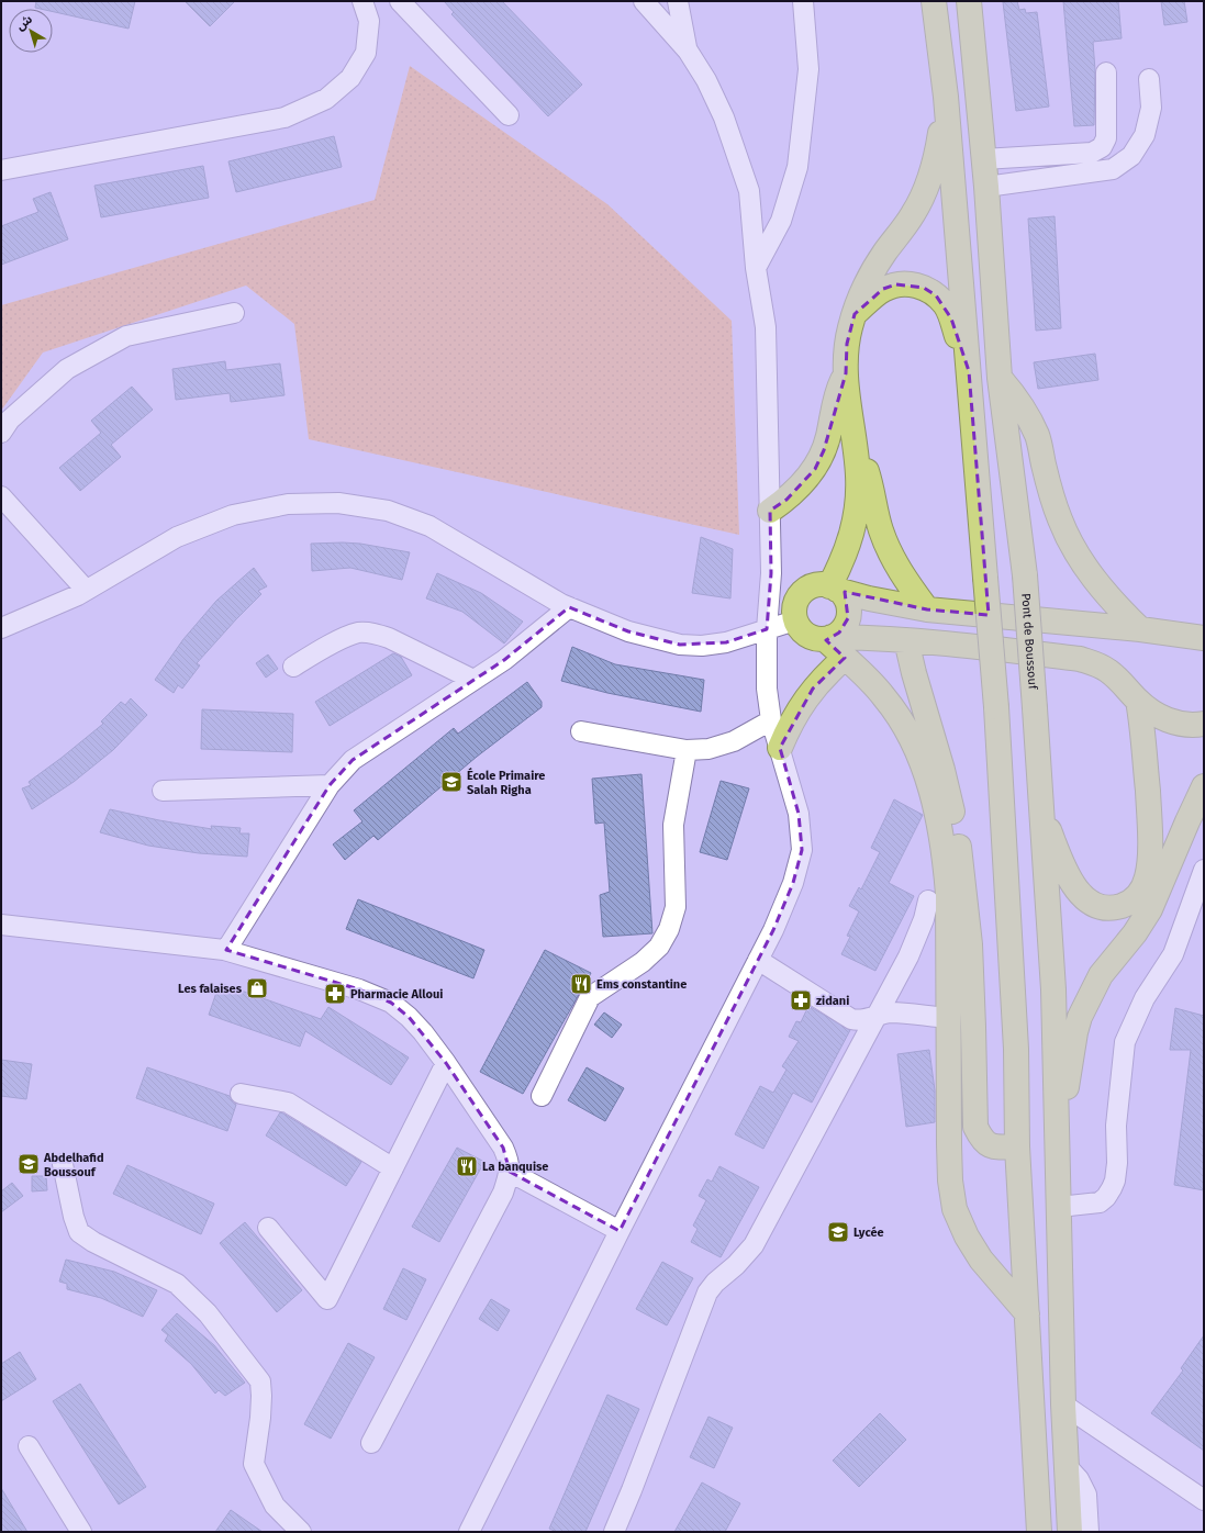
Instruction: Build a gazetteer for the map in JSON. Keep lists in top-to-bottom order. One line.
{"streets":{"highway":["Pont de Boussouf"]},"places":{"school or university":["École Primaire Salah Righa","Abdelhafid Boussouf","Lycée"],"restaurant":["Ems constantine","La banquise"],"shop":["Les falaises"],"pharmacy":["Pharmacie Alloui","zidani"]},"north":"top left"}
